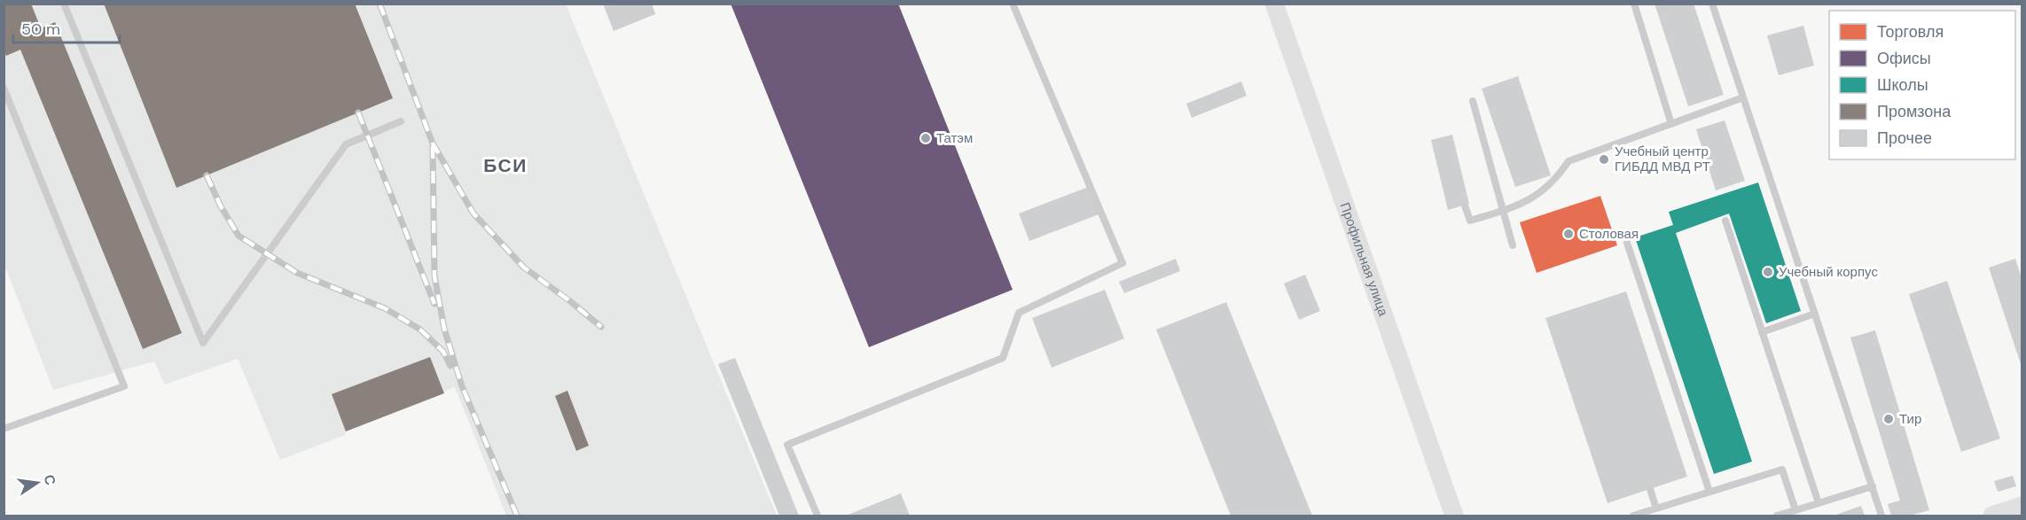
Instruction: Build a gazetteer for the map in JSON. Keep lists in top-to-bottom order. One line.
{"streets":{"street":["Профильная улица"]},"districts":["БСИ"],"places":["Татэм","Учебный центр ГИБДД МВД РТ","Столовая","Учебный корпус","Тир"],"legend":["Торговля","Офисы","Школы","Промзона","Прочее"],"scale_bar":"50 m","north":"right"}
